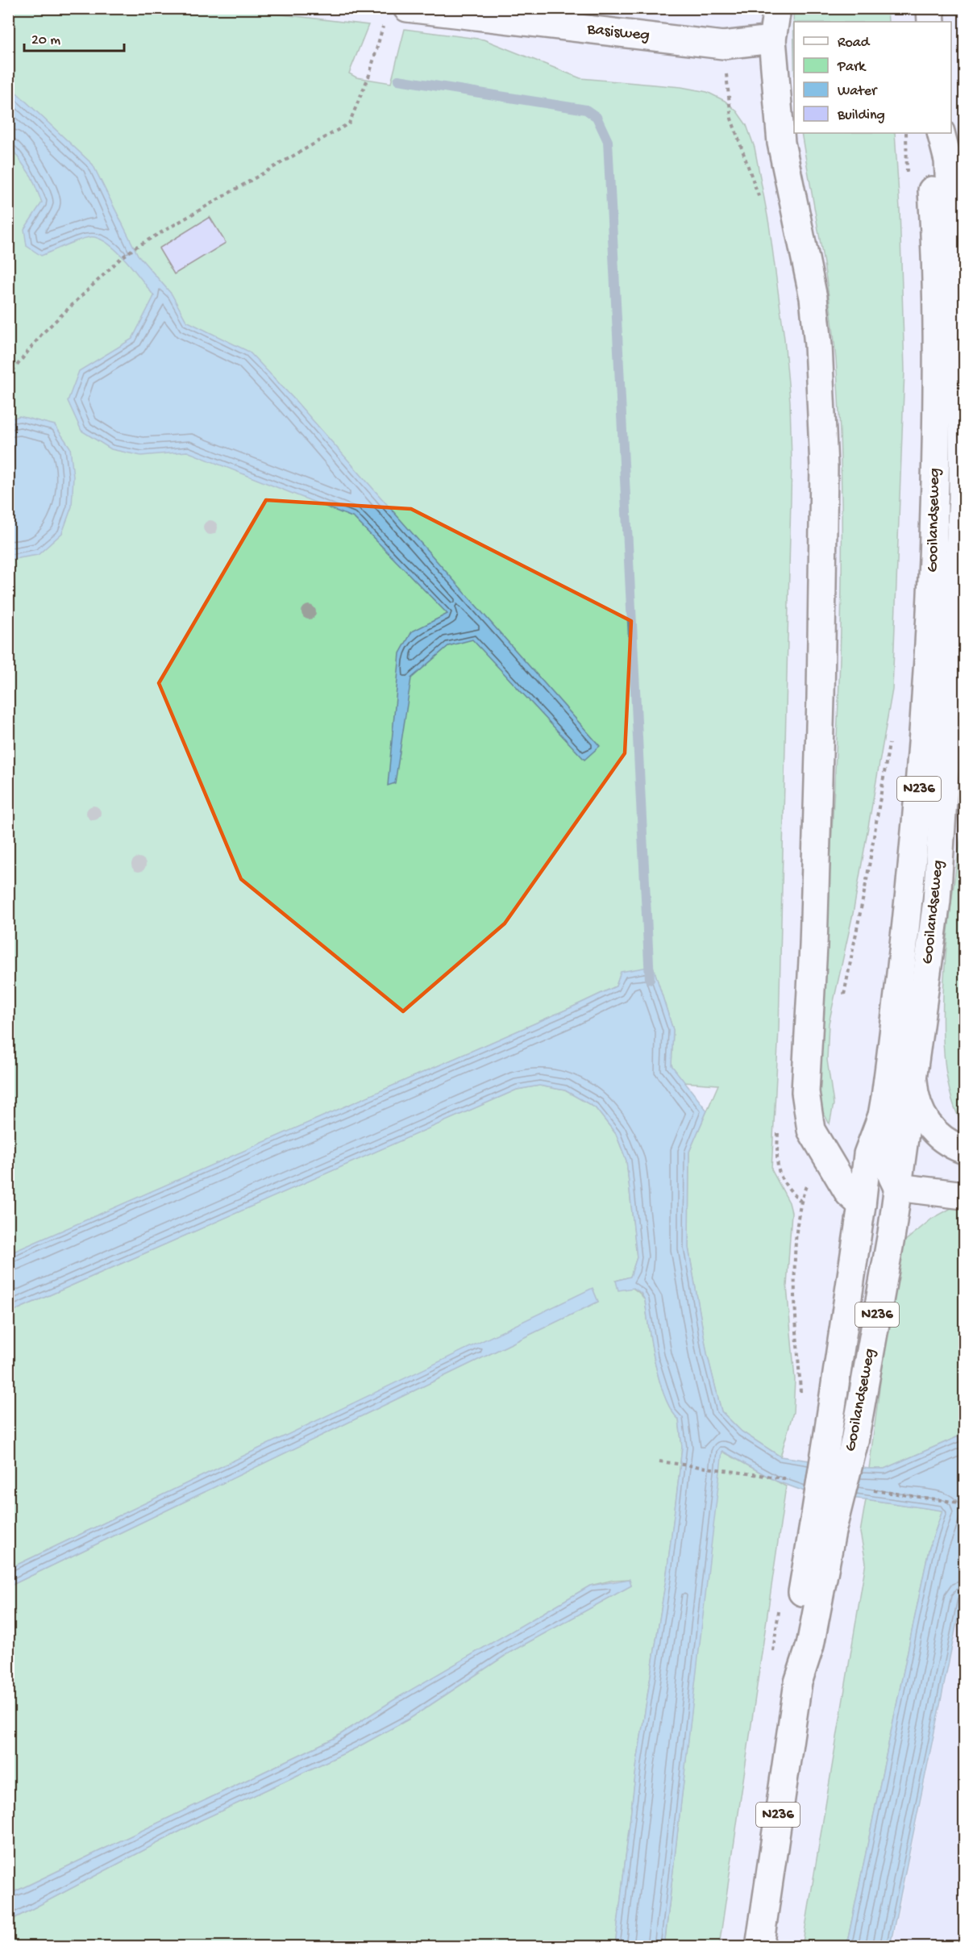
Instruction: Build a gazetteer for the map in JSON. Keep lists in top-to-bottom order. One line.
{"streets":{"main road":["Basisweg","Gooilandseweg","N236"]},"legend":["Road","Park","Water","Building"],"scale_bar":"20 m"}
